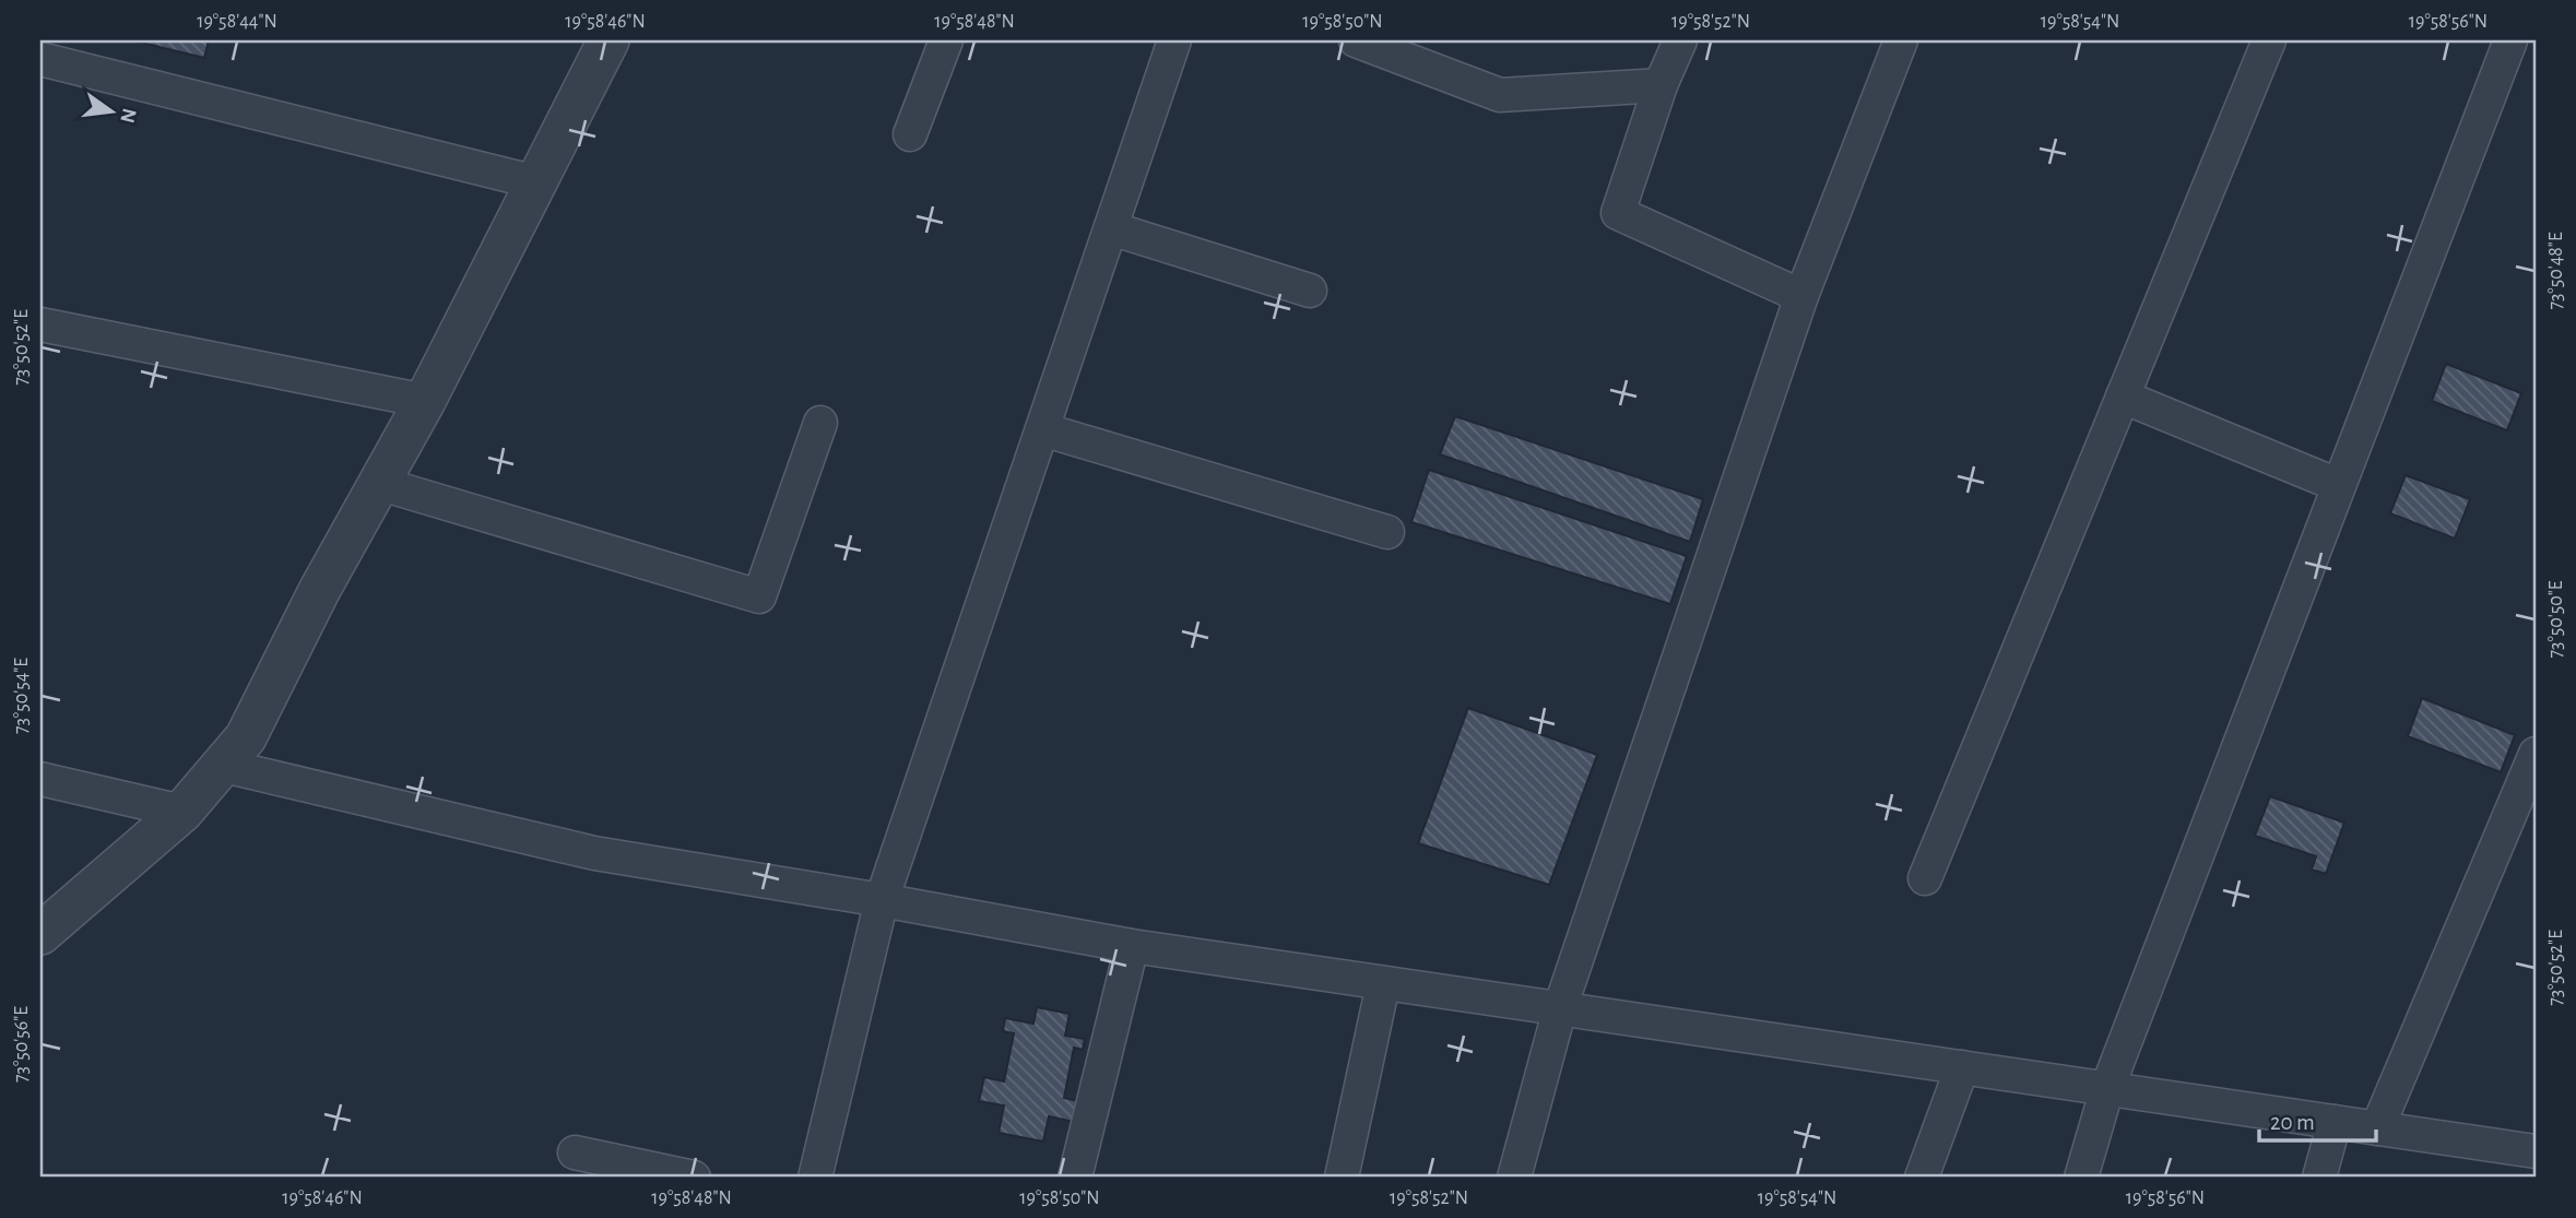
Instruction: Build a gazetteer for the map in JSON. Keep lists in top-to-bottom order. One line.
{"scale_bar":"20 m","north":"right","coordinates":["19°58'44\"N","19°58'46\"N","19°58'48\"N","19°58'50\"N","19°58'52\"N","19°58'54\"N","19°58'56\"N","73°50'48\"E","73°50'52\"E","73°50'50\"E","73°50'54\"E","73°50'56\"E"]}
